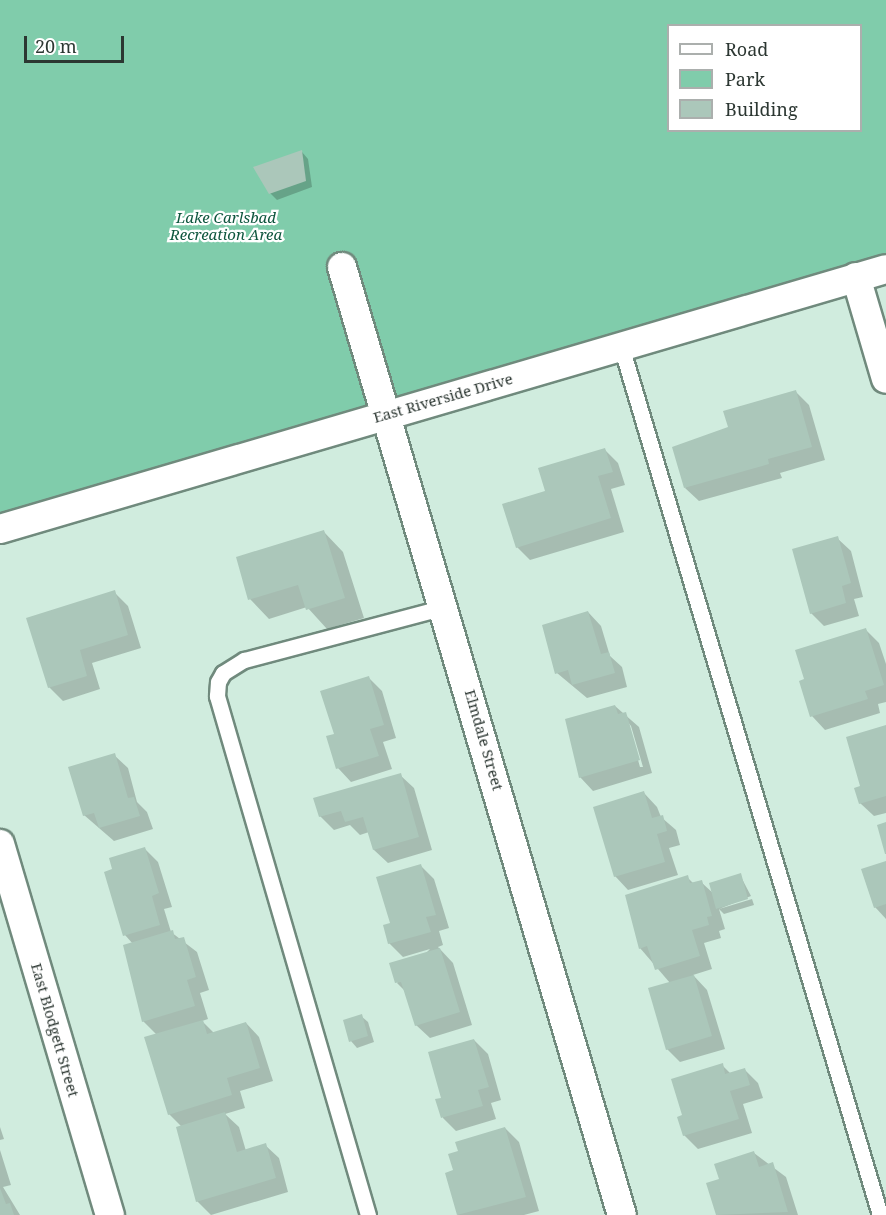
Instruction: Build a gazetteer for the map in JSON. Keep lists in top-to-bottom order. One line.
{"streets":{"street":["East Riverside Drive","Elmdale Street","East Blodgett Street"]},"crossings":[["East Riverside Drive","Elmdale Street"]],"parks":["Lake Carlsbad Recreation Area"],"legend":["Road","Park","Building"],"scale_bar":"20 m"}
